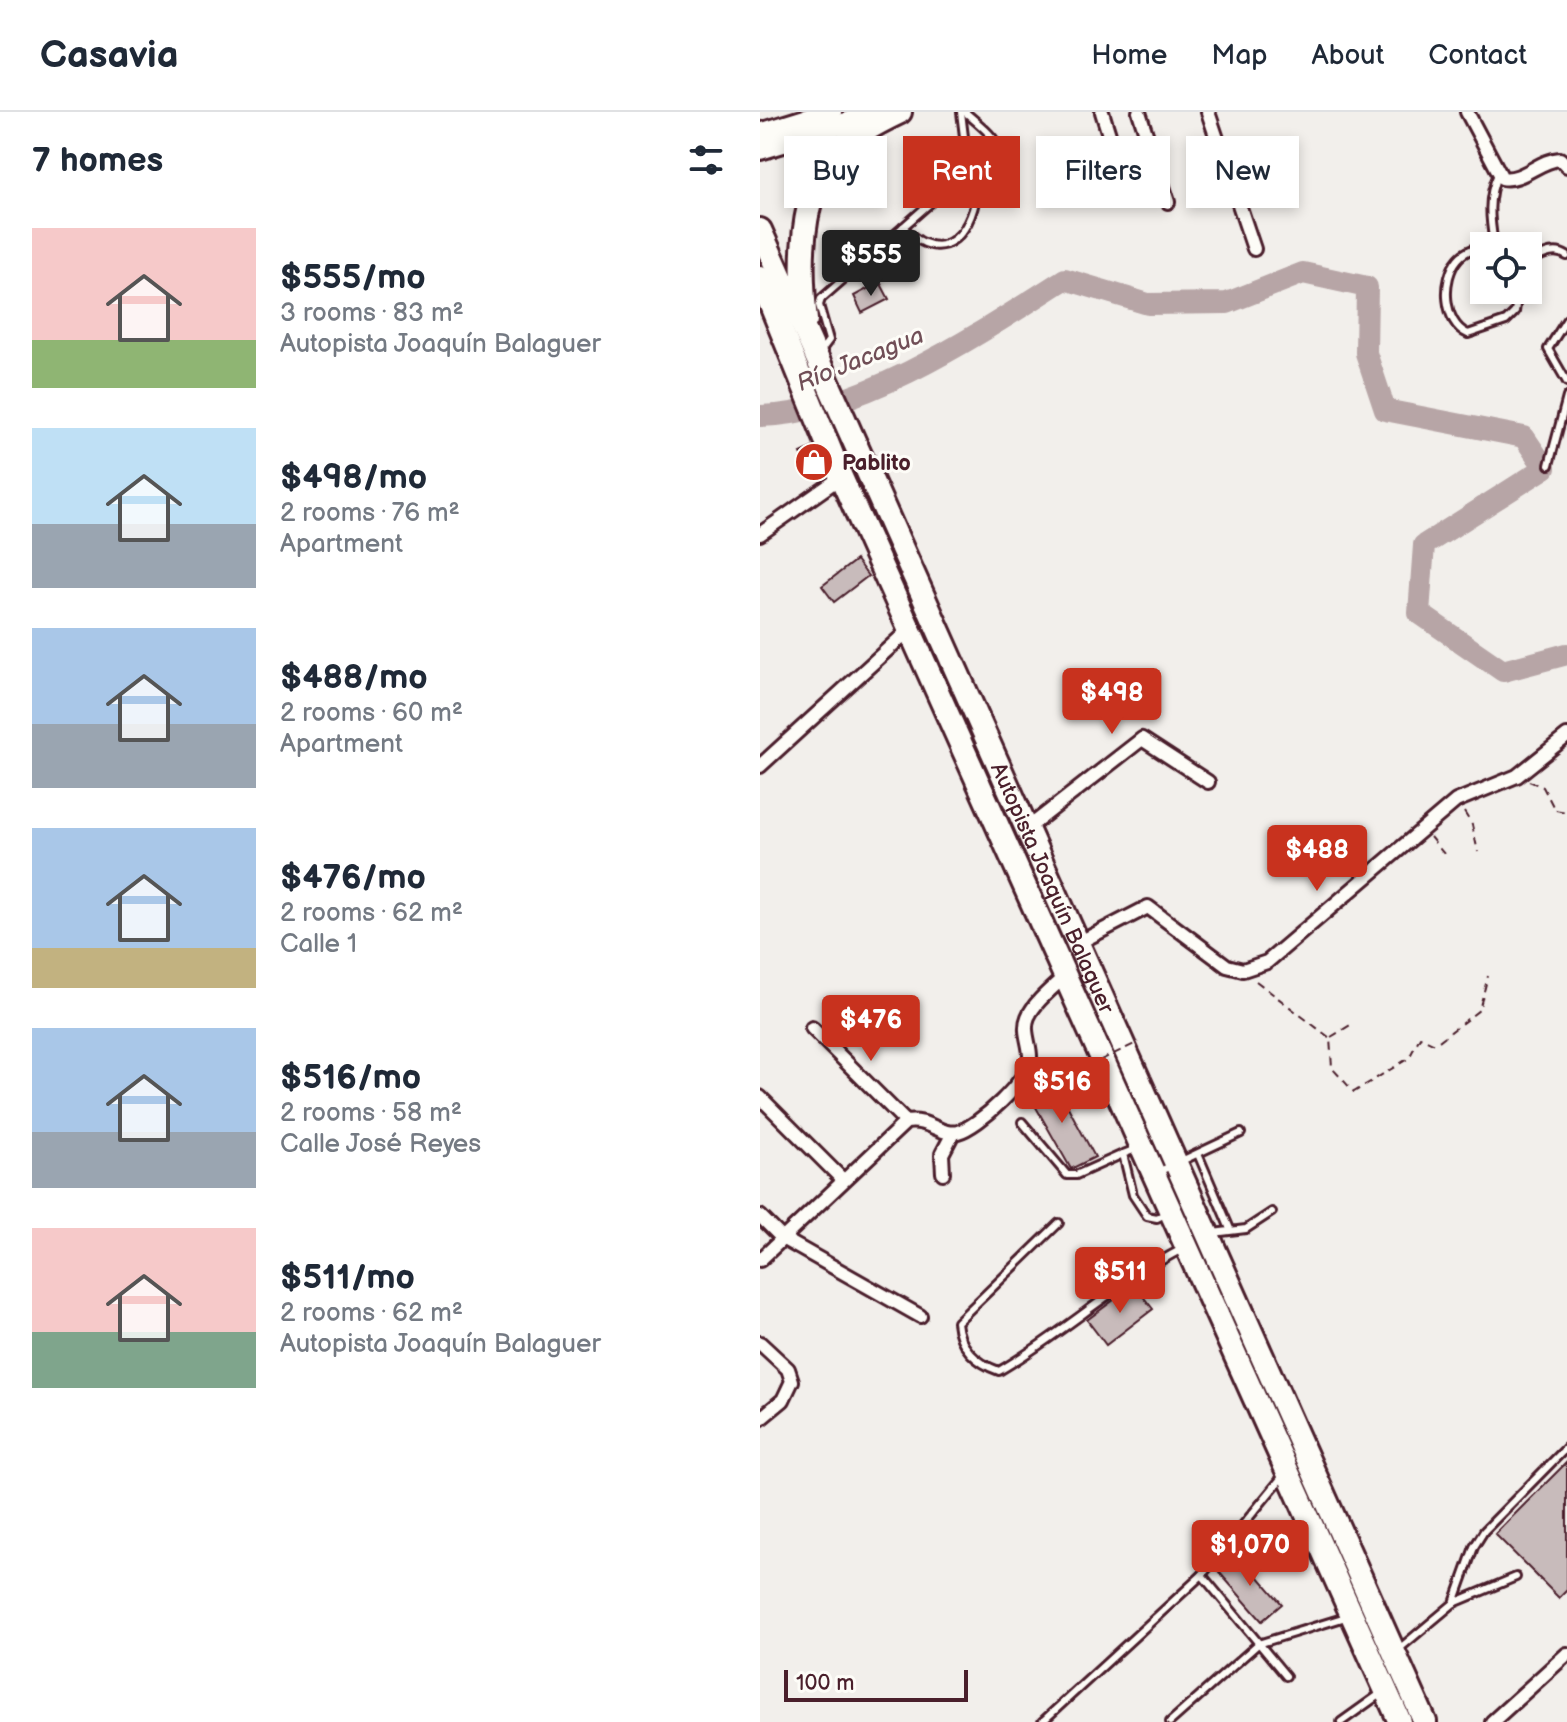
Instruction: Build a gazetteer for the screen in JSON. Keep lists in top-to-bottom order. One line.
{"streets":{"highway":["Autopista Joaquín Balaguer"]},"water":["Río Jacagua"],"places":{"shop":["Pablito"]},"scale_bar":"100 m","page":{"header":"Casavia","nav":["Home","Map","About","Contact"],"heading":"7 homes","chip":["Buy","Rent","Filters","New"],"list":[{"name":"$555/mo","note":"3 rooms · 83 m² · Autopista Joaquín Balaguer"},{"name":"$498/mo","note":"2 rooms · 76 m² · Apartment"},{"name":"$488/mo","note":"2 rooms · 60 m² · Apartment"},{"name":"$476/mo","note":"2 rooms · 62 m² · Calle 1"},{"name":"$516/mo","note":"2 rooms · 58 m² · Calle José Reyes"},{"name":"$511/mo","note":"2 rooms · 62 m² · Autopista Joaquín Balaguer"}],"price":["$555","$498","$488","$476","$516","$511","$1,070"],"scale":"100 m"}}
